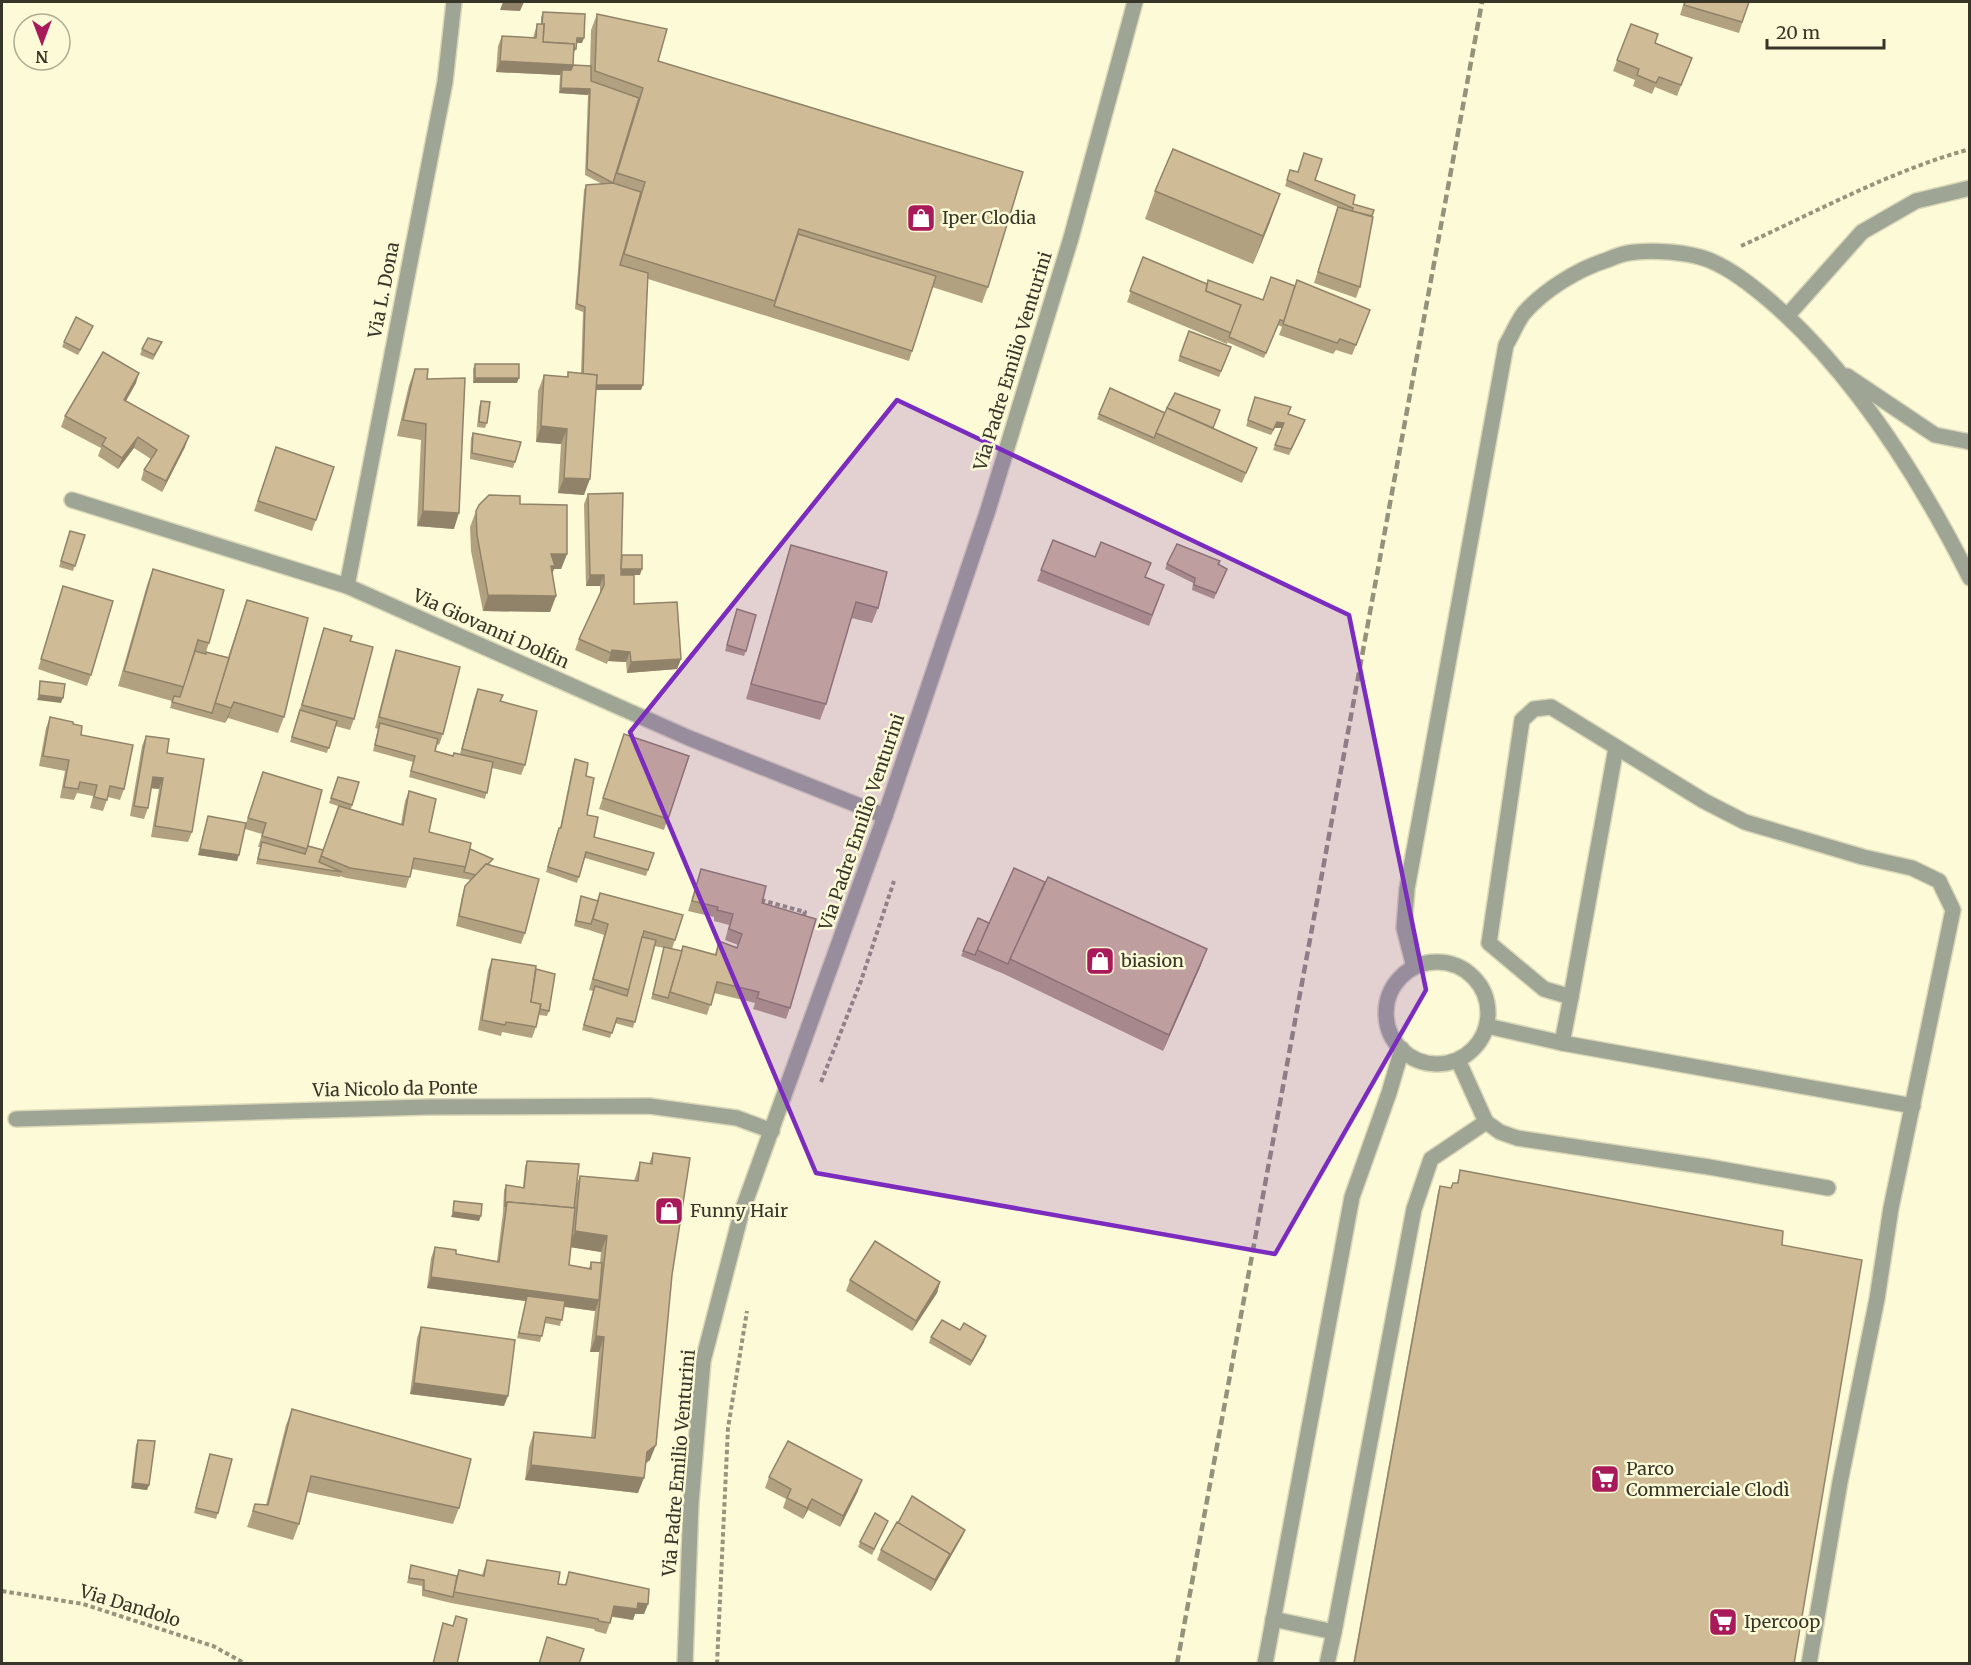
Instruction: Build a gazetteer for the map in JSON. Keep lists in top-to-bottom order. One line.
{"streets":{"street":["Via L. Dona","Via Padre Emilio Venturini","Via Giovanni Dolfin","Via Nicolo da Ponte"],"path":["Via Dandolo"]},"crossings":[["Via L. Dona","Via Giovanni Dolfin"],["Via Padre Emilio Venturini","Via Giovanni Dolfin"],["Via Padre Emilio Venturini","Via Nicolo da Ponte"]],"places":{"shop":["Iper Clodia","biasion","Funny Hair"],"supermarket":["Parco Commerciale Clodì","Ipercoop"]},"scale_bar":"20 m","north":"bottom"}
